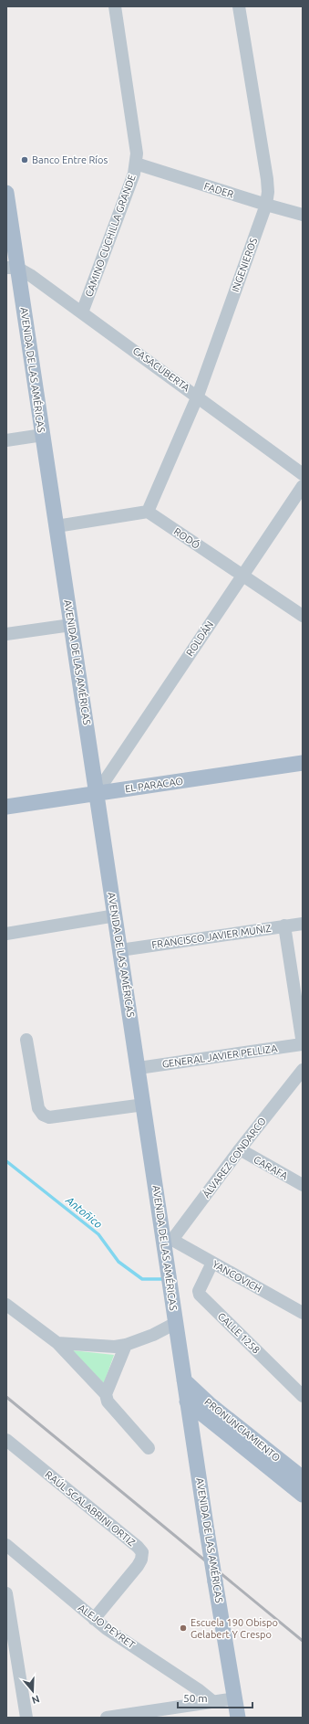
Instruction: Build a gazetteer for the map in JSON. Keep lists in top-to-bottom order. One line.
{"streets":{"main road":["AVENIDA DE LAS AMÉRICAS","EL PARACAO","PRONUNCIAMIENTO"],"street":["FADER","CAMINO CUCHILLA GRANDE","INGENIEROS","CASACUBERTA","RODÓ","ROLDÁN","FRANCISCO JAVIER MUÑIZ","GENERAL JAVIER PELLIZA","ÁLVAREZ CONDARCO","CARAFA","YANCOVICH","CALLE 1258","RAÚL SCALABRINI ORTIZ","ALEJO PEYRET"]},"crossings":[["FADER","CAMINO CUCHILLA GRANDE"],["FADER","INGENIEROS"],["CAMINO CUCHILLA GRANDE","CASACUBERTA"],["INGENIEROS","CASACUBERTA"],["INGENIEROS","RODÓ"],["CASACUBERTA","AVENIDA DE LAS AMÉRICAS"],["AVENIDA DE LAS AMÉRICAS","ROLDÁN"],["AVENIDA DE LAS AMÉRICAS","EL PARACAO"],["AVENIDA DE LAS AMÉRICAS","FRANCISCO JAVIER MUÑIZ"],["AVENIDA DE LAS AMÉRICAS","GENERAL JAVIER PELLIZA"],["AVENIDA DE LAS AMÉRICAS","ÁLVAREZ CONDARCO"],["AVENIDA DE LAS AMÉRICAS","YANCOVICH"],["AVENIDA DE LAS AMÉRICAS","PRONUNCIAMIENTO"],["RODÓ","ROLDÁN"],["ROLDÁN","EL PARACAO"],["ÁLVAREZ CONDARCO","CARAFA"],["ÁLVAREZ CONDARCO","YANCOVICH"],["YANCOVICH","CALLE 1258"],["RAÚL SCALABRINI ORTIZ","ALEJO PEYRET"]],"water":["Antoñico"],"places":["Banco Entre Ríos","Escuela 190 Obispo Gelabert Y Crespo"],"scale_bar":"50 m","north":"bottom"}
